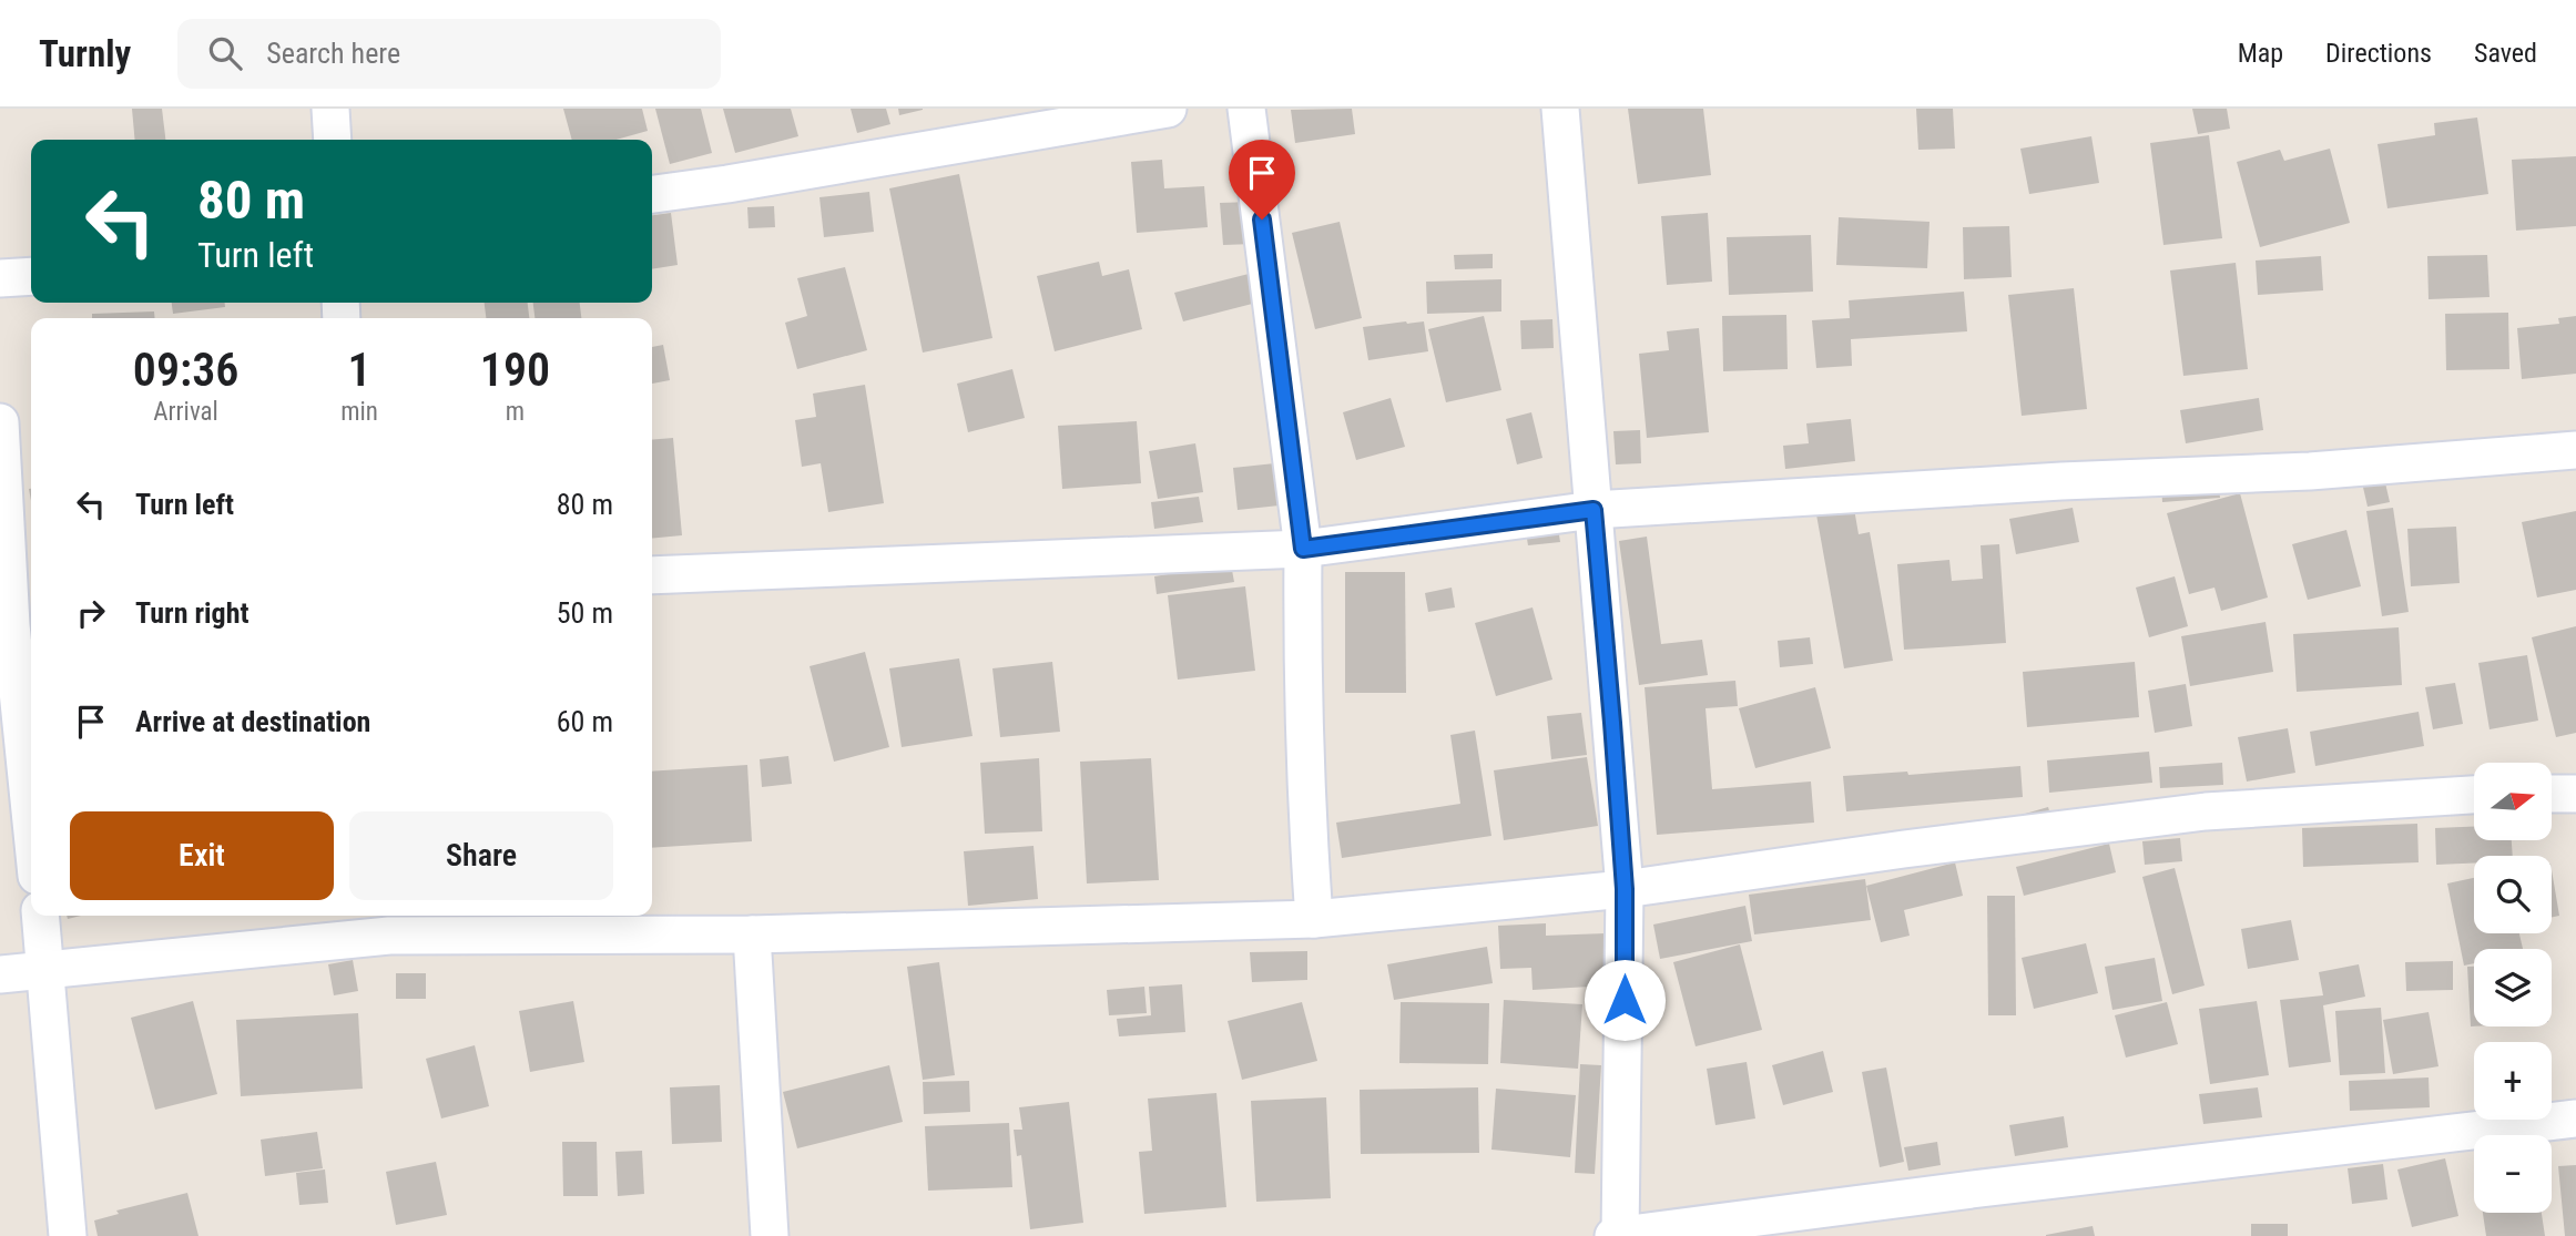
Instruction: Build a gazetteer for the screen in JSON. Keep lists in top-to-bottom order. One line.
{"north":"right","page":{"header":"Turnly","search":"Search here","nav":["Map","Directions","Saved"],"turn":["80 m","Turn left"],"eta":["09:36","Arrival","1","min","190","m"],"list":[{"name":"Turn left","value":"80 m"},{"name":"Turn right","value":"50 m"},{"name":"Arrive at destination","value":"60 m"}],"map_buttons":["+","−"],"buttons":["Exit","Share"]}}
